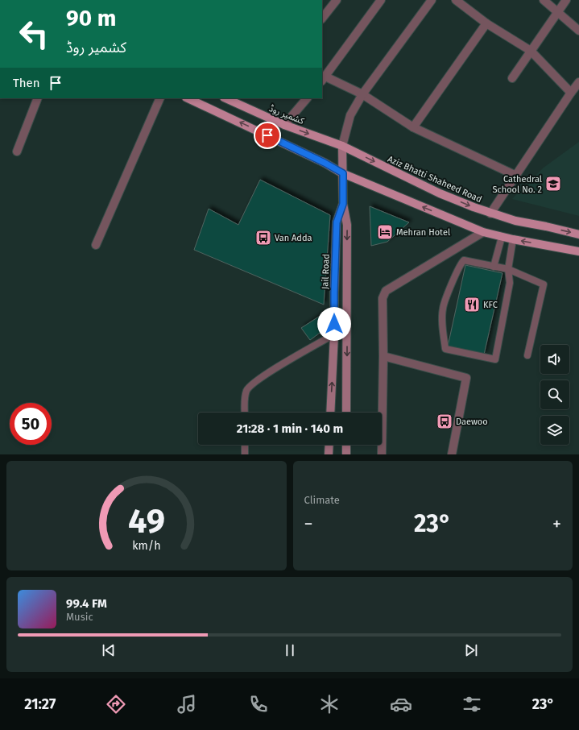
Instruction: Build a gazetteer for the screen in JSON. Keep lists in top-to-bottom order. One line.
{"streets":{"main road":["کشمیر روڈ","Aziz Bhatti Shaheed Road","Jail Road"]},"crossings":[["کشمیر روڈ","Aziz Bhatti Shaheed Road"],["کشمیر روڈ","Jail Road"],["Aziz Bhatti Shaheed Road","Jail Road"]],"places":{"school or university":["Cathedral School No. 2"],"hotel":["Mehran Hotel"],"bus stop":["Van Adda","Daewoo"],"restaurant":["KFC"]},"page":{"turn":["90 m","کشمیر روڈ"],"then":"Then","limit":"50","trip":"21:28 · 1 min · 140 m","tile":"Climate","heat":["−","23°","+"],"song":["99.4 FM","Music"],"tabs":["21:27","23°"],"gauge":["49","km/h"]}}
